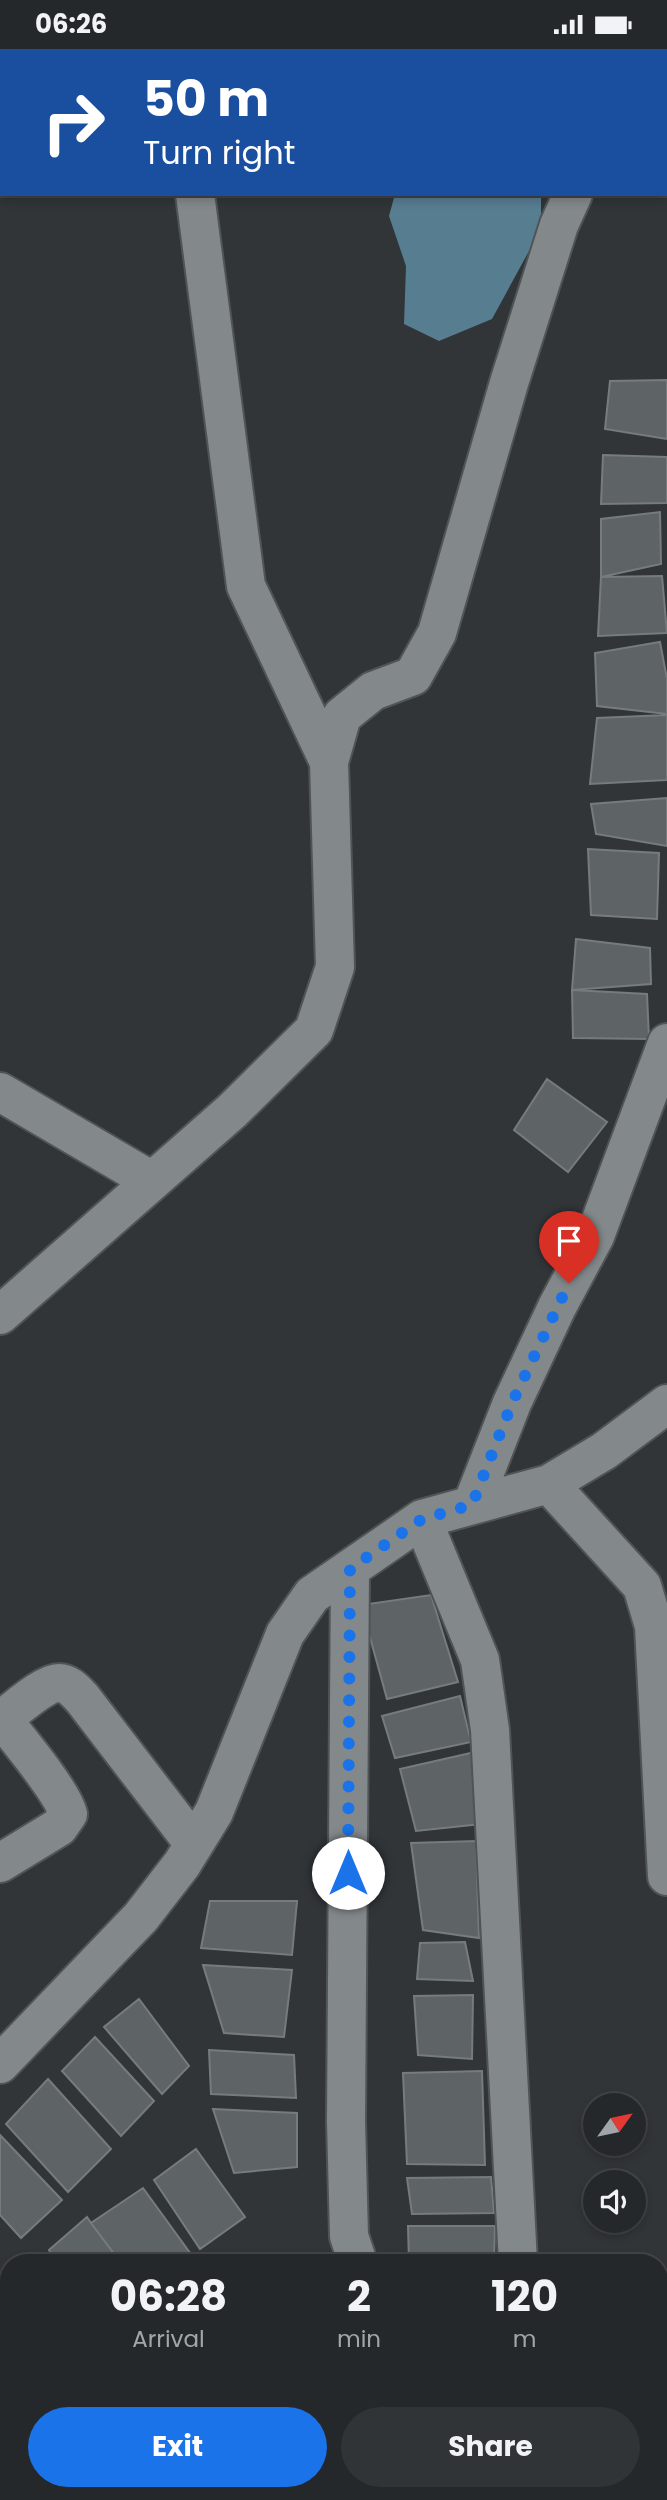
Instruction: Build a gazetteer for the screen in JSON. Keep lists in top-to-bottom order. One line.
{"north":"top right","page":{"status":"06:26","turn":["50 m","Turn right"],"eta":["06:28","Arrival","2","min","120","m"],"buttons":["Exit","Share"]}}
